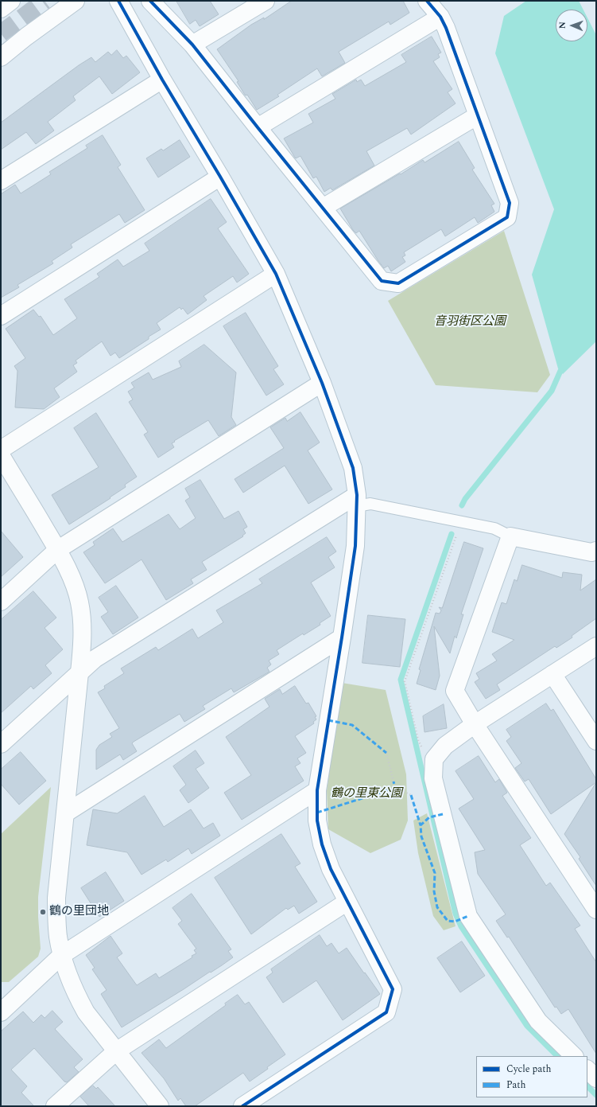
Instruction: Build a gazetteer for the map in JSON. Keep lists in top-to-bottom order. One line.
{"parks":["音羽街区公園","鶴の里東公園"],"places":["鶴の里団地"],"legend":["Cycle path","Path"],"north":"left"}
